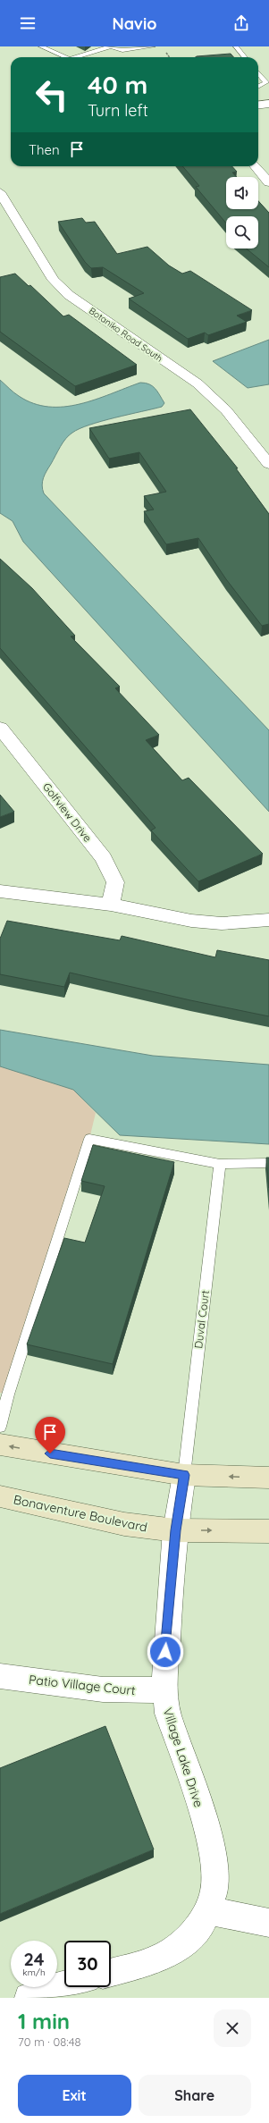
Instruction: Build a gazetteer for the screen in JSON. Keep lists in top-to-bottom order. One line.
{"streets":{"main road":["Bonaventure Boulevard"],"street":["Botaniko Road South","Golfview Drive","Patio Village Court","Village Lake Drive"],"lane":["Duval Court"]},"crossings":[["Duval Court","Village Lake Drive"],["Bonaventure Boulevard","Village Lake Drive"],["Patio Village Court","Village Lake Drive"]],"page":{"header":"Navio","turn":["40 m","Turn left"],"then":"Then","speed":"24 km/h","limit":"30","heading":["1 min","70 m · 08:48"],"buttons":["Exit","Share"]}}
